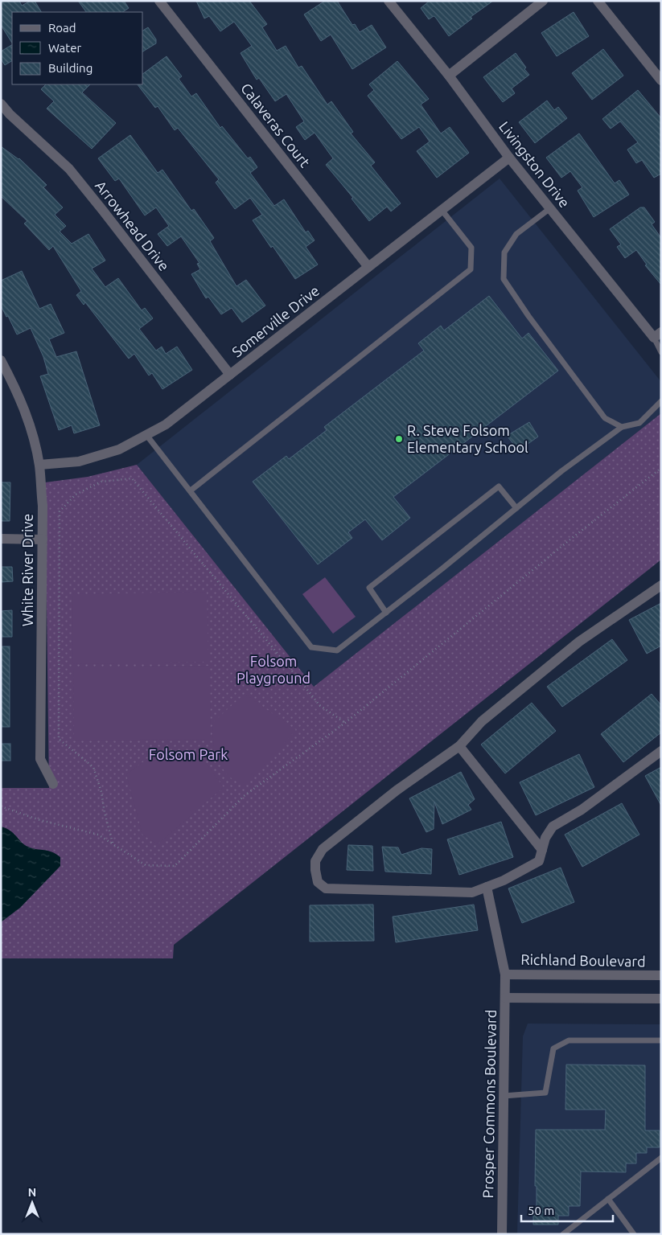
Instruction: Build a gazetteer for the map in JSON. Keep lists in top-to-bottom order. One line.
{"streets":{"street":["Calaveras Court","Livingston Drive","Arrowhead Drive","Somerville Drive","White River Drive","Richland Boulevard","Prosper Commons Boulevard"]},"crossings":[["Calaveras Court","Somerville Drive"],["Livingston Drive","Somerville Drive"],["Arrowhead Drive","Somerville Drive"],["Somerville Drive","White River Drive"],["Richland Boulevard","Prosper Commons Boulevard"]],"parks":["Folsom Playground","Folsom Park"],"places":["R. Steve Folsom Elementary School"],"legend":["Road","Water","Building"],"scale_bar":"50 m","north":"top"}
